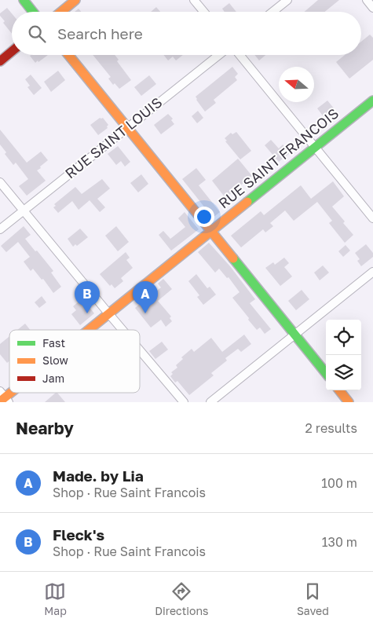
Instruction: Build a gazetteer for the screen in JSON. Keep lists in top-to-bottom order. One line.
{"streets":{"street":["RUE SAINT LOUIS","RUE SAINT FRANCOIS"]},"legend":["Fast","Slow","Jam"],"north":"left","page":{"search":"Search here","pins":["A","B"],"heading":["Nearby","2 results"],"list":[{"mark":"A","name":"Made. by Lia","note":"Shop · Rue Saint Francois","value":"100 m"},{"mark":"B","name":"Fleck's","note":"Shop · Rue Saint Francois","value":"130 m"}],"nav":["Map","Directions","Saved"]}}
